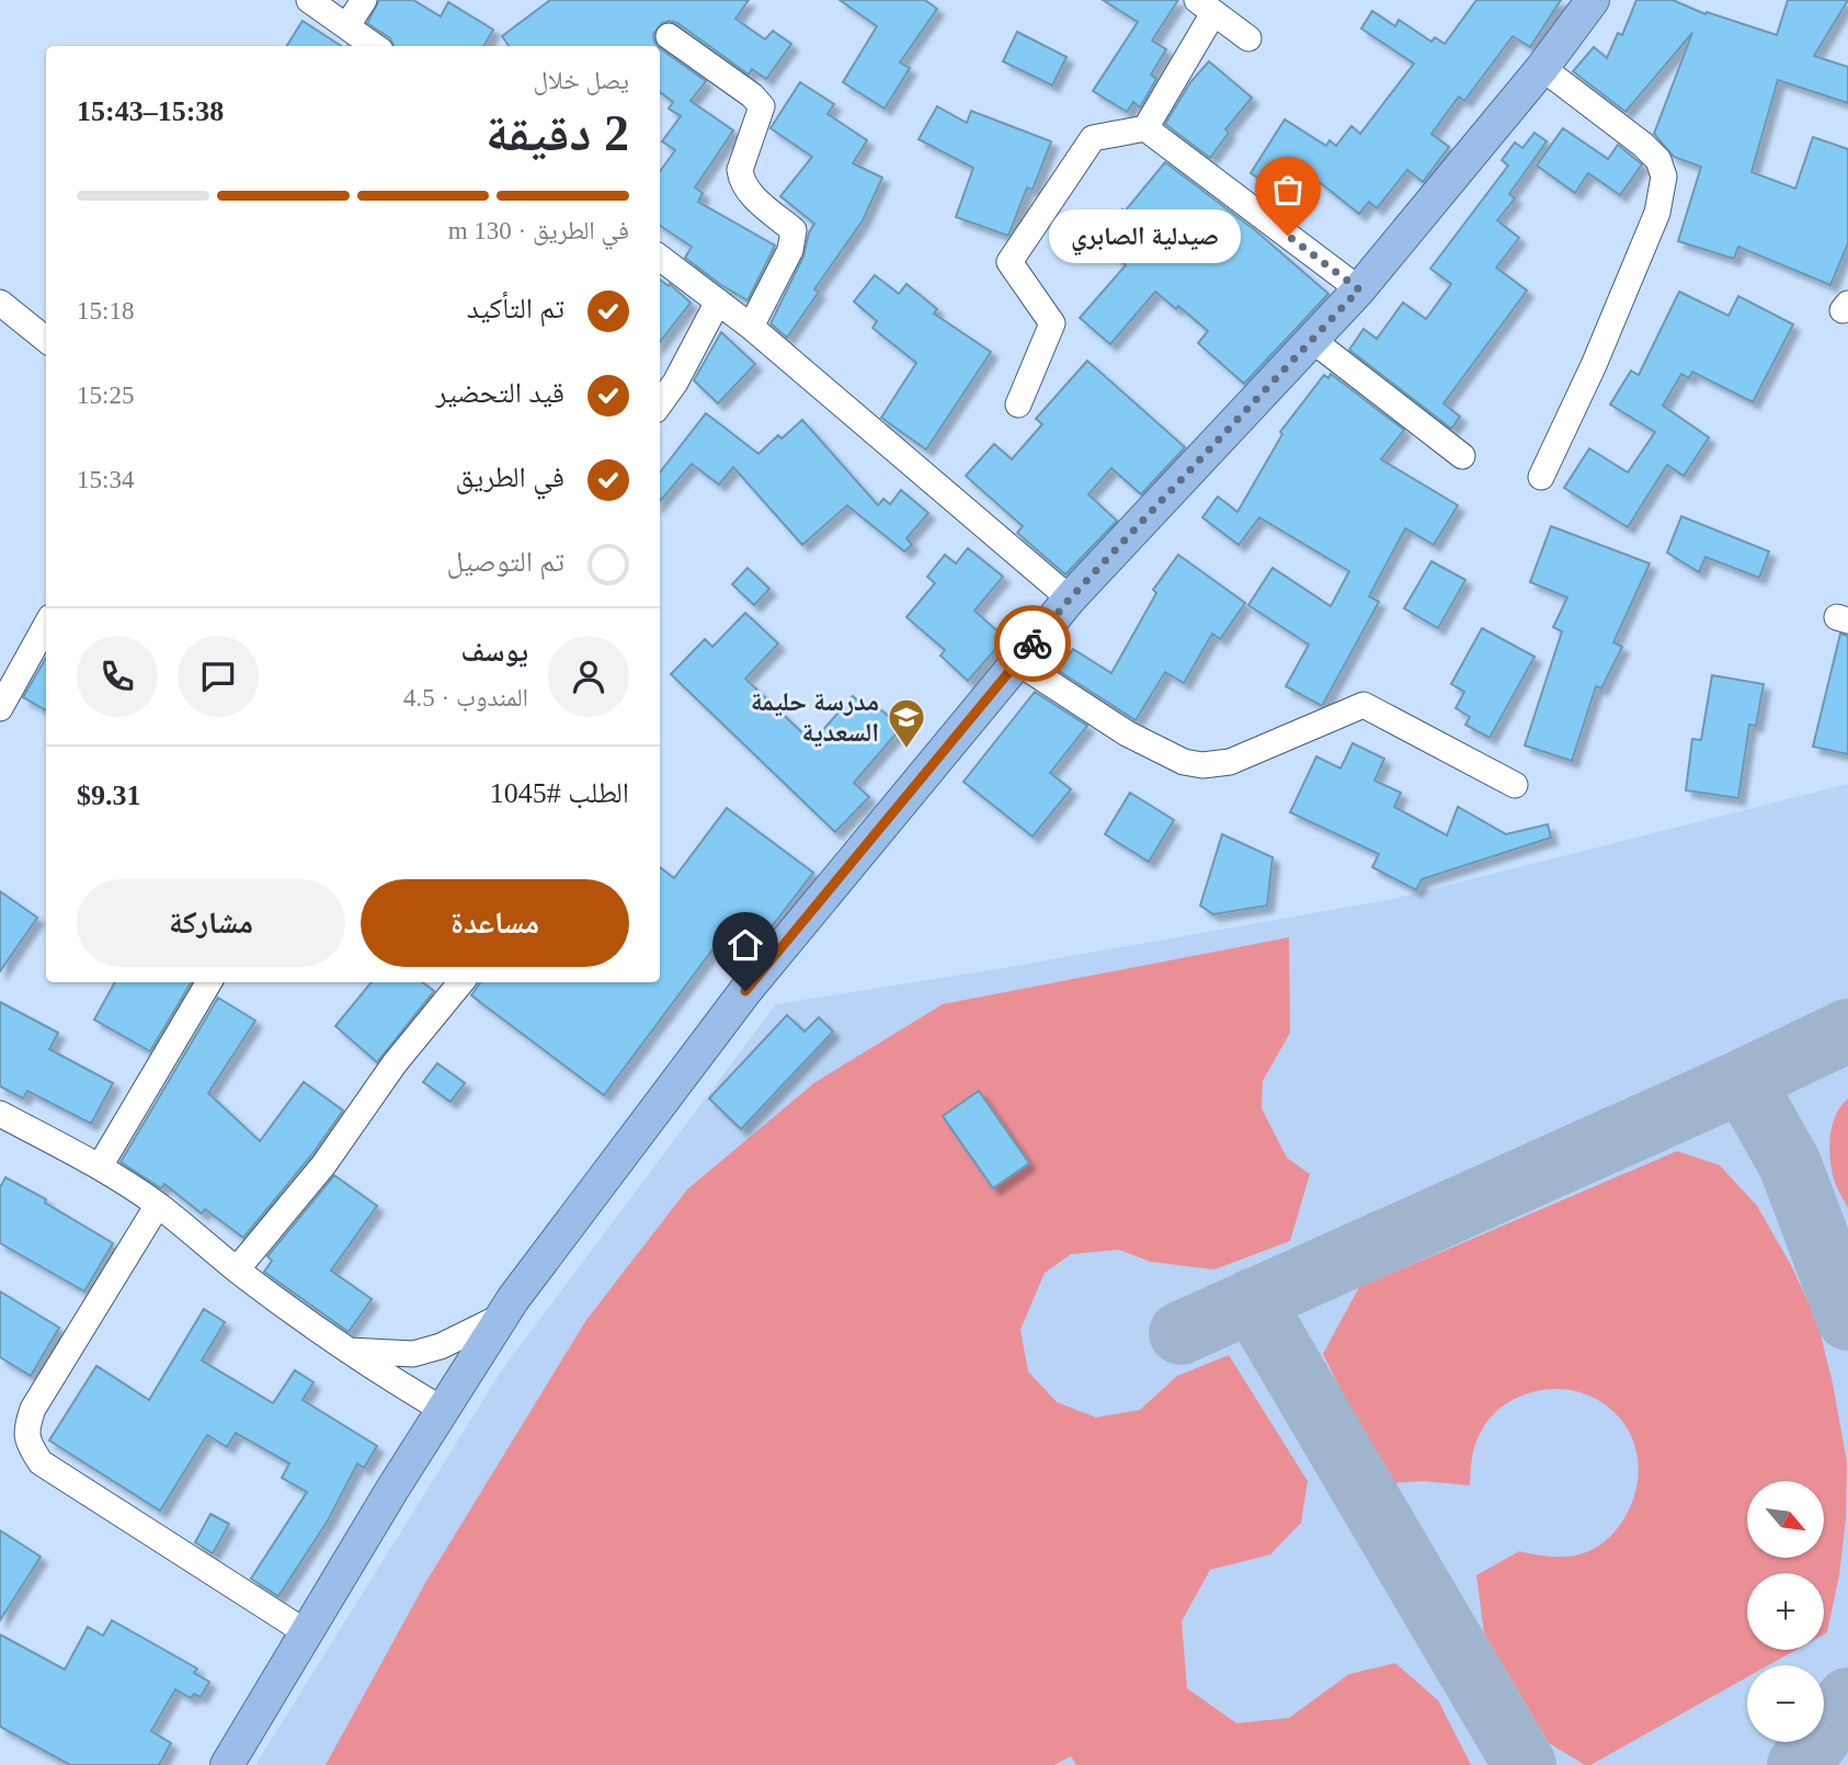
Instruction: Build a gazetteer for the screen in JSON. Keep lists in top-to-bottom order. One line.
{"places":{"other":["صيدلية الصابري"],"school or university":["مدرسة حليمة السعدية"]},"north":"bottom right","page":{"heading":["2 دقيقة","يصل خلال","15:38–15:43"],"panel":["يوسف","المندوب · 4.5","الطلب #1045","$9.31"],"bar":"في الطريق · 130 m","bubble":"صيدلية الصابري","list":[["تم التأكيد","15:18"],["قيد التحضير","15:25"],["في الطريق","15:34"],"تم التوصيل"],"buttons":["مساعدة","مشاركة"],"map_buttons":["+","−"]}}
